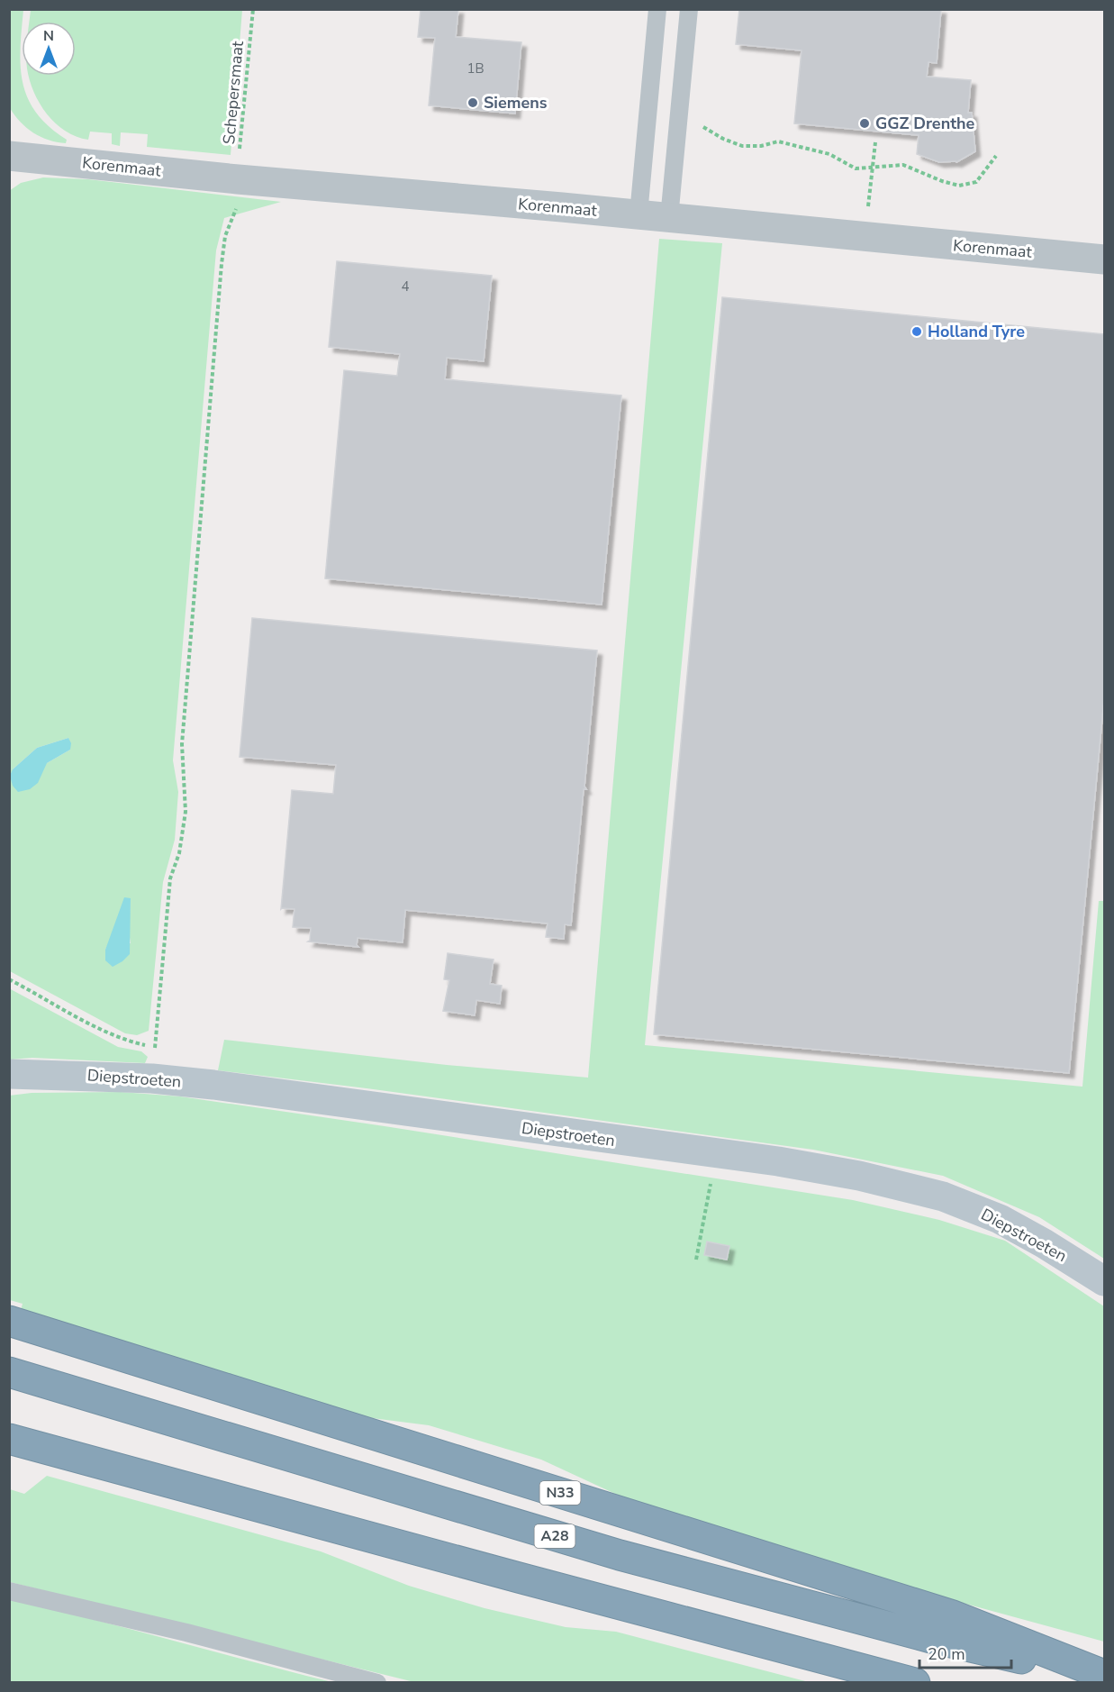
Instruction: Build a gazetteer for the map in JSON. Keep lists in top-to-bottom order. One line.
{"streets":{"highway":["N33","A28"],"street":["Korenmaat","Diepstroeten"],"path":["Schepersmaat"]},"crossings":[["Schepersmaat","Korenmaat"],["Schepersmaat","Diepstroeten"],["N33","A28"]],"places":["Siemens","GGZ Drenthe","Holland Tyre"],"house_numbers":["1B","4"],"scale_bar":"20 m","north":"top"}
